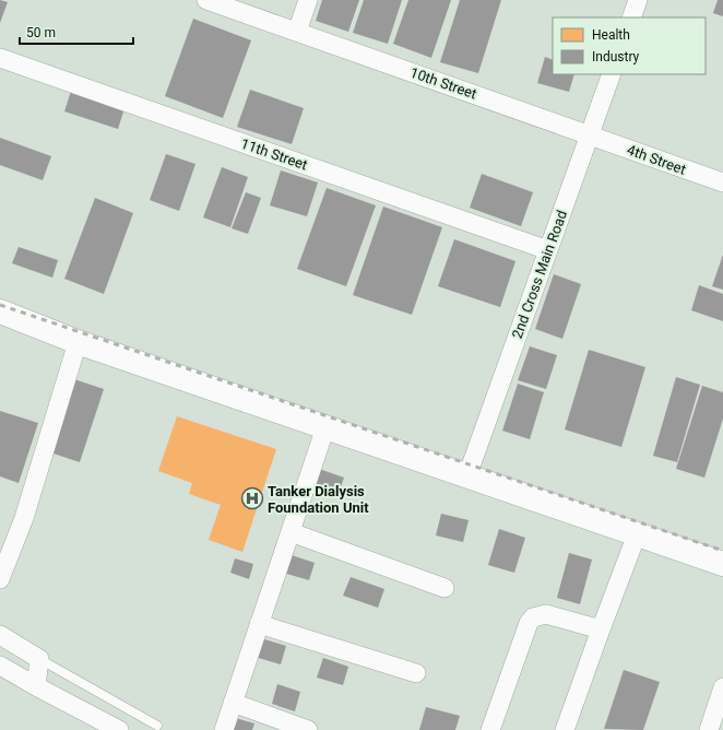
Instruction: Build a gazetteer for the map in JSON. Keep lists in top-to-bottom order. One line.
{"streets":{"street":["10th Street","11th Street","4th Street","2nd Cross Main Road"]},"crossings":[["10th Street","4th Street"],["10th Street","2nd Cross Main Road"],["11th Street","2nd Cross Main Road"],["4th Street","2nd Cross Main Road"]],"places":{"hospital":["Tanker Dialysis Foundation Unit"]},"legend":["Health","Industry"],"scale_bar":"50 m"}
